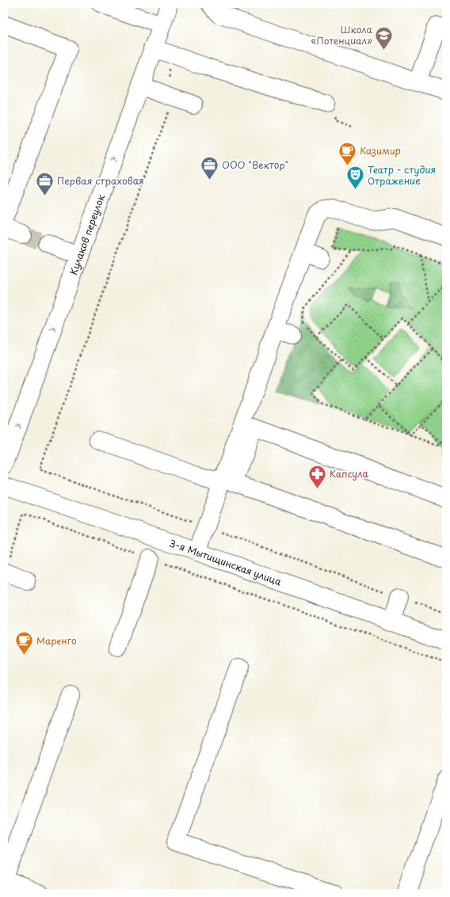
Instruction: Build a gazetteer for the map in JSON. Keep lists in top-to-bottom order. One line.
{"streets":{"street":["Кулаков переулок","3-я Мытищинская улица"]},"one_way":["Кулаков переулок"],"places":{"school or university":["Школа «Потенциал»"],"cafe":["Казимир","Маренго"],"office":["ООО \"Вектор\"","Первая страховая"],"theatre":["Театр - студия Отражение"],"pharmacy":["Капсула"]}}
